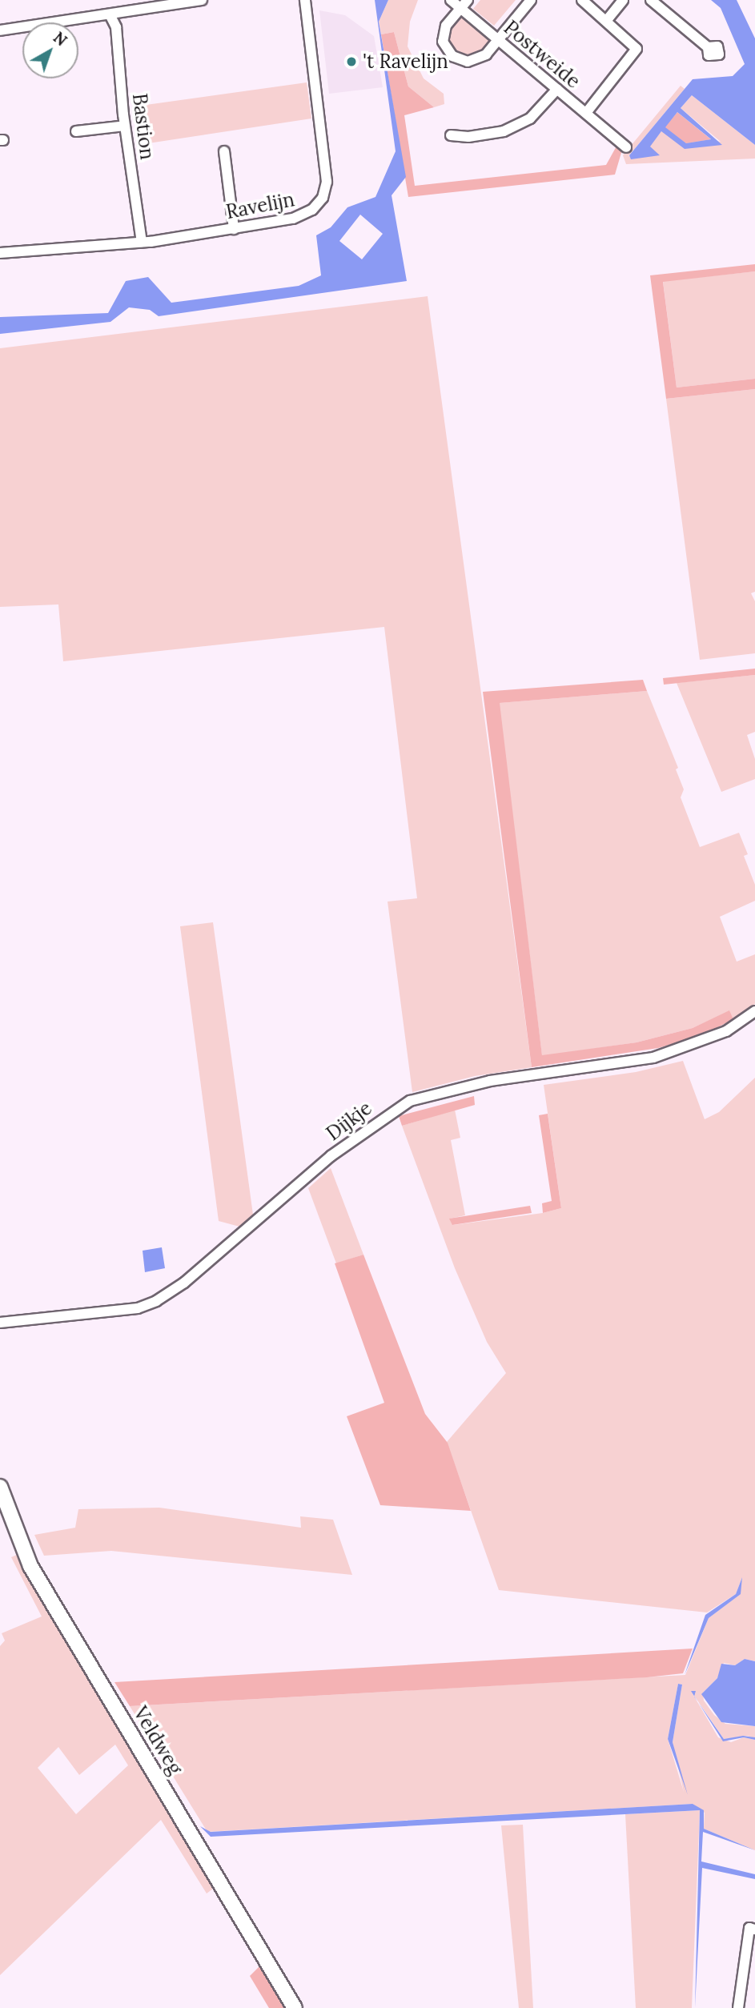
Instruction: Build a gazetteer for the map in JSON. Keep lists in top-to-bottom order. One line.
{"streets":{"street":["Postweide","Bastion","Ravelijn","Dijkje","Veldweg"]},"crossings":[["Bastion","Ravelijn"]],"places":["'t Ravelijn"],"north":"top right"}
